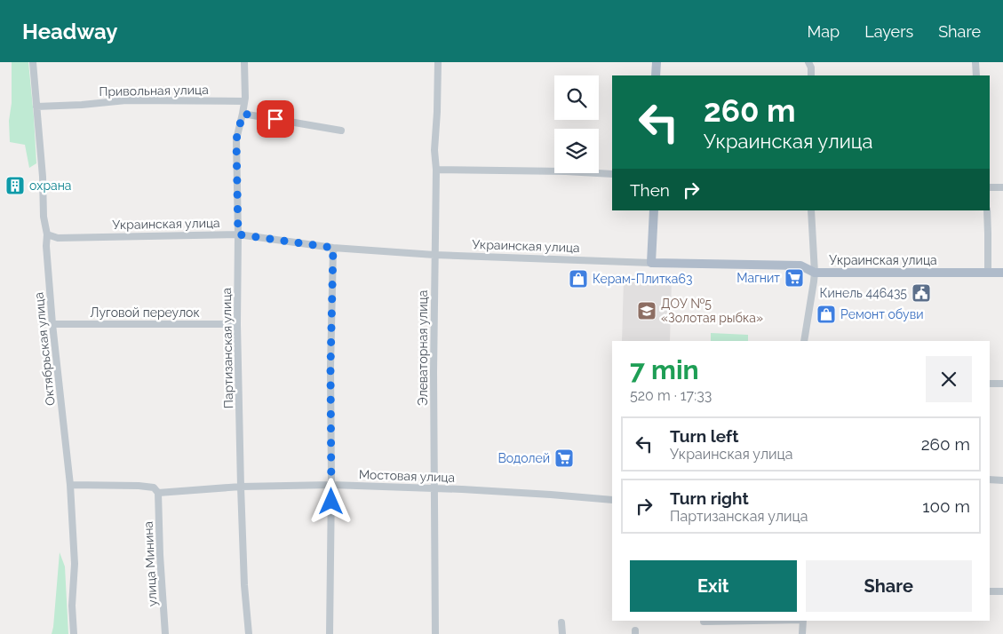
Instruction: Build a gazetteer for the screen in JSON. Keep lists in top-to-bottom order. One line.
{"streets":{"main road":["Украинская улица"],"street":["Привольная улица","Луговой переулок","Партизанская улица","Элеваторная улица","Октябрьская улица","Мостовая улица","улица Минина"]},"crossings":[["Привольная улица","Партизанская улица"],["Привольная улица","Октябрьская улица"],["Украинская улица","Партизанская улица"],["Украинская улица","Элеваторная улица"],["Украинская улица","Октябрьская улица"],["Луговой переулок","Партизанская улица"],["Луговой переулок","Октябрьская улица"],["Партизанская улица","Мостовая улица"],["Элеваторная улица","Мостовая улица"],["Октябрьская улица","Мостовая улица"],["Мостовая улица","улица Минина"]],"places":{"building":["охрана"],"supermarket":["Магнит","Водолей"],"shop":["Керам-Плитка63","Ремонт обуви"],"public building":["Кинель 446435"],"school or university":["ДОУ №5 «Золотая рыбка»"]},"page":{"header":"Headway","nav":["Map","Layers","Share"],"turn":["260 m","Украинская улица"],"then":"Then","heading":["7 min","520 m · 17:33"],"list":[{"name":"Turn left","note":"Украинская улица","value":"260 m"},{"name":"Turn right","note":"Партизанская улица","value":"100 m"}],"buttons":["Exit","Share"]}}
